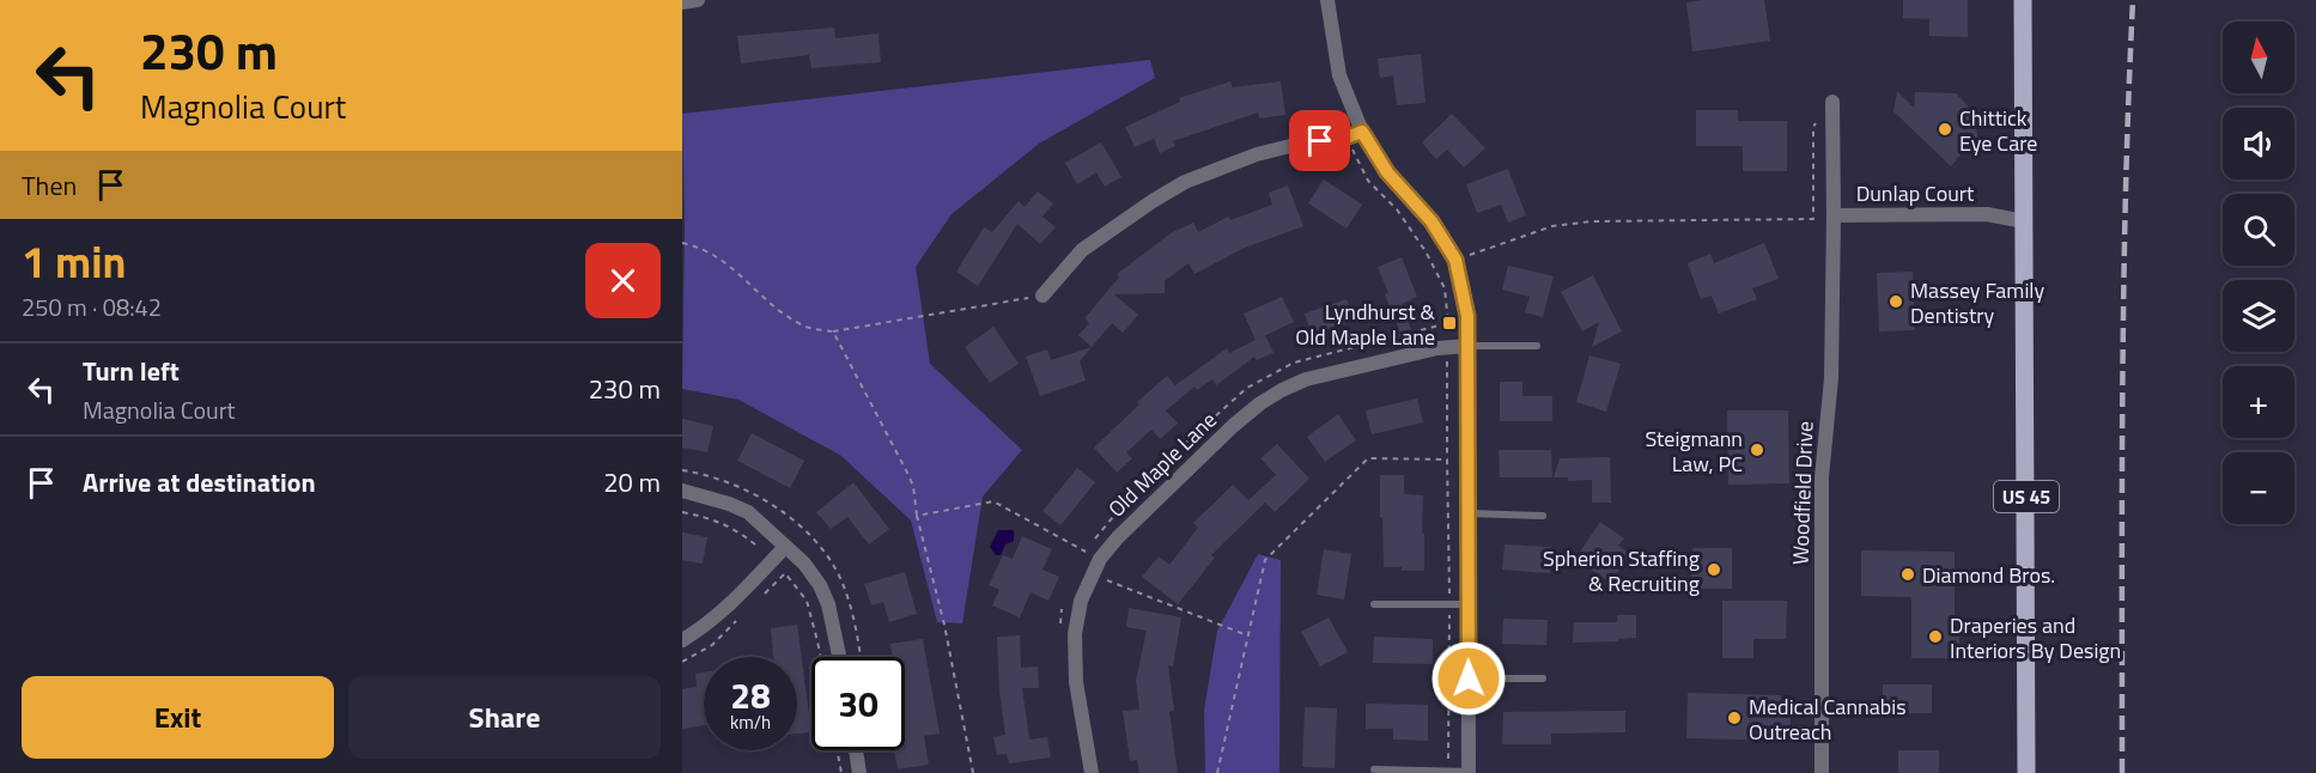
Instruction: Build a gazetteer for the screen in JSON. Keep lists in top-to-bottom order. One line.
{"streets":{"main road":["US 45"],"street":["Dunlap Court","Old Maple Lane","Woodfield Drive"]},"crossings":[["Dunlap Court","Woodfield Drive"],["Dunlap Court","US 45"]],"places":{"other":["Chittick Eye Care","Massey Family Dentistry","Steigmann Law, PC","Spherion Staffing & Recruiting","Diamond Bros.","Draperies and Interiors By Design","Medical Cannabis Outreach"],"transit":["Lyndhurst & Old Maple Lane"]},"north":"top","page":{"turn":["230 m","Magnolia Court"],"map_buttons":["+","−"],"then":"Then","heading":["1 min","250 m · 08:42"],"list":[{"name":"Turn left","note":"Magnolia Court","value":"230 m"},{"name":"Arrive at destination","value":"20 m"}],"speed":"28 km/h","limit":"30","buttons":["Exit","Share"]}}
